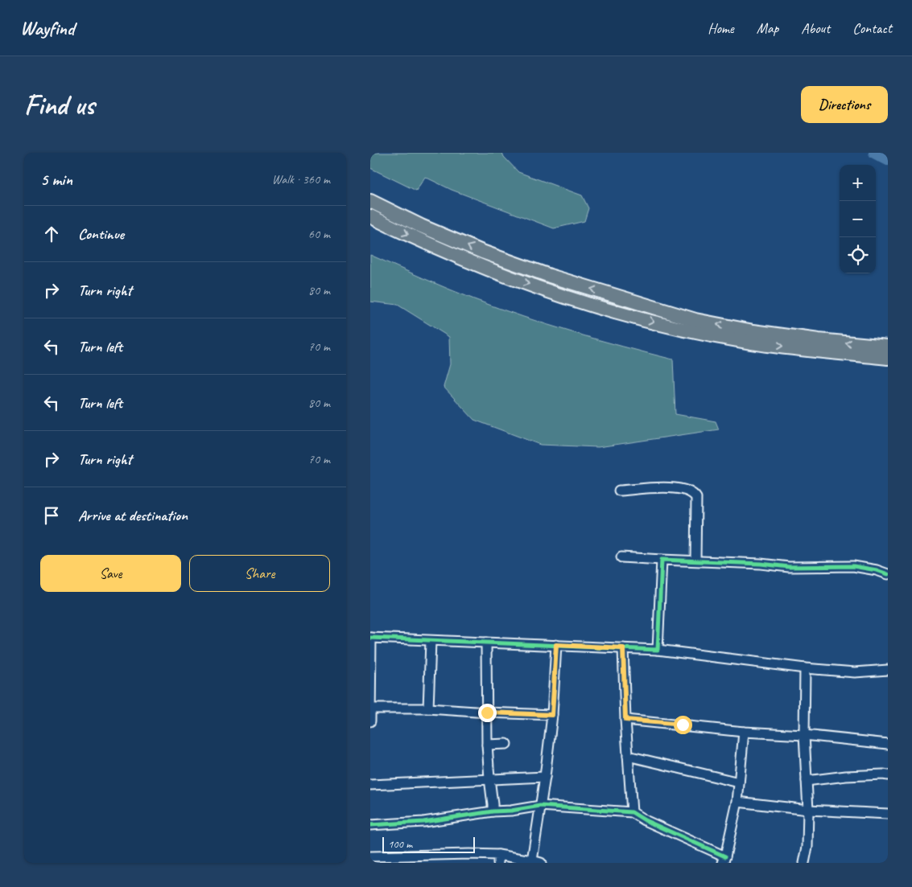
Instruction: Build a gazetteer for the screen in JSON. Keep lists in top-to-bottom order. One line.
{"scale_bar":"100 m","page":{"header":"Wayfind","nav":["Home","Map","About","Contact"],"buttons":["Directions",["Save","Share"]],"title":"Find us","heading":["5 min","Walk · 360 m"],"map_buttons":["+","−"],"list":[["Continue","60 m"],["Turn right","80 m"],["Turn left","70 m"],["Turn left","80 m"],["Turn right","70 m"],"Arrive at destination"],"scale":"100 m"}}
